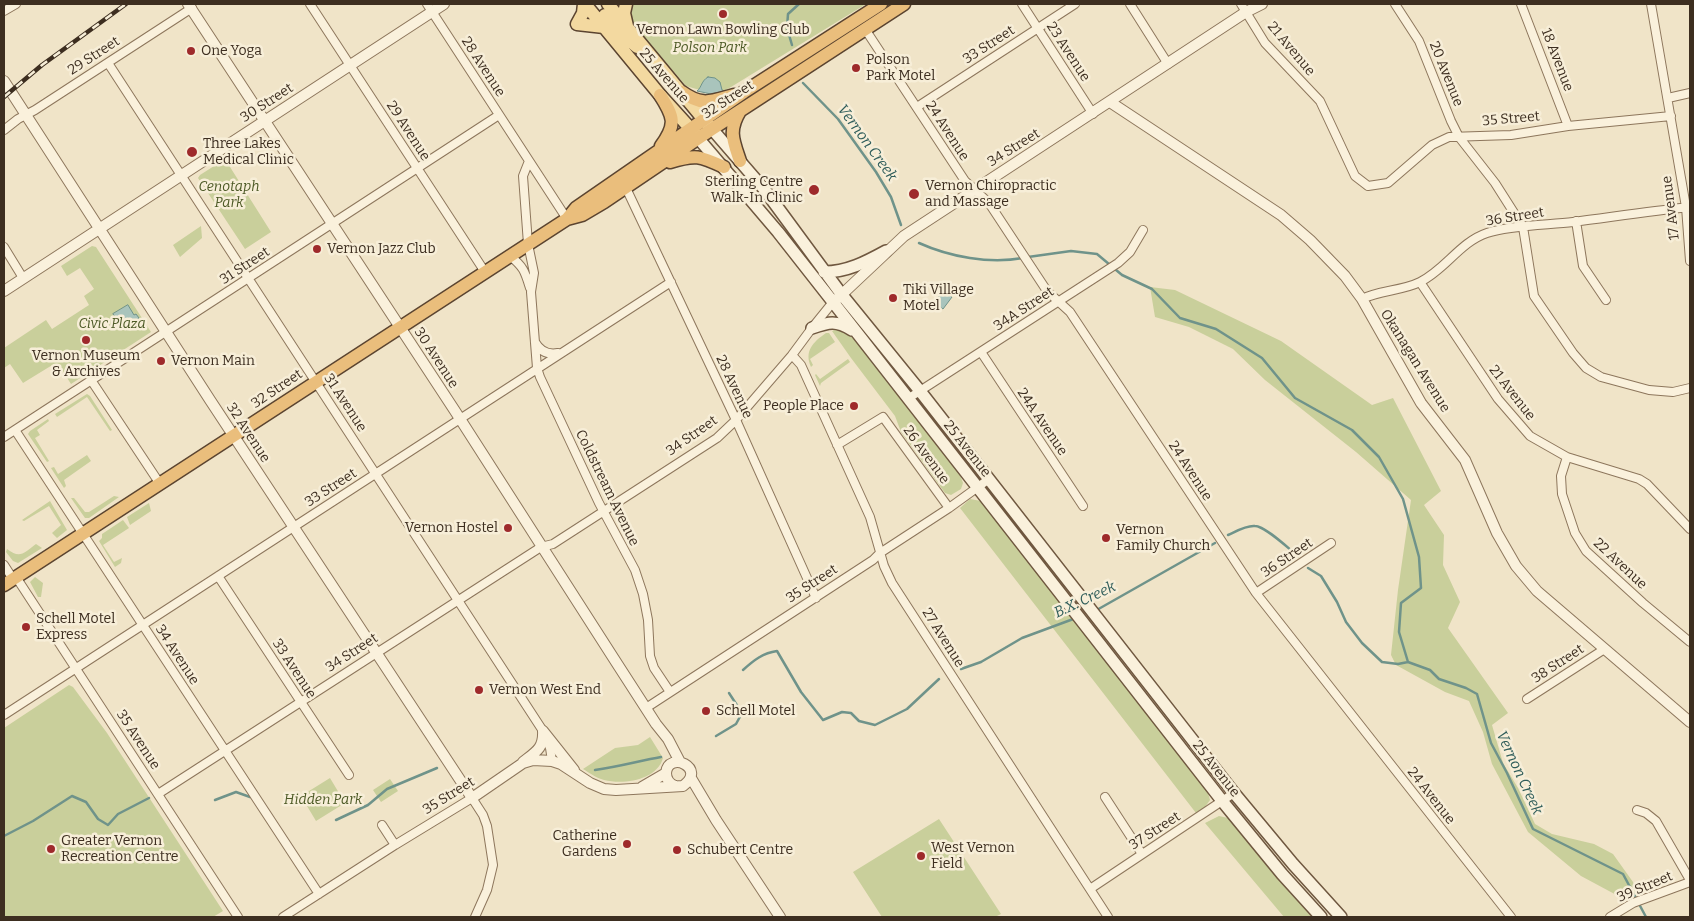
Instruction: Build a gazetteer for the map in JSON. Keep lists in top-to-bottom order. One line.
{"streets":{"highway":["32 Street"],"main road":["25 Avenue"],"street":["33 Street","21 Avenue","23 Avenue","29 Street","18 Avenue","28 Avenue","20 Avenue","30 Street","35 Street","29 Avenue","24 Avenue","34 Street","17 Avenue","36 Street","31 Street","34A Street","30 Avenue","Okanagan Avenue","31 Avenue","24A Avenue","32 Avenue","26 Avenue","Coldstream Avenue","22 Avenue","27 Avenue","34 Avenue","38 Street","33 Avenue","35 Avenue","37 Street","39 Street"]},"crossings":[["33 Street","23 Avenue"],["33 Street","28 Avenue"],["33 Street","24 Avenue"],["33 Street","30 Avenue"],["33 Street","31 Avenue"],["33 Street","32 Avenue"],["33 Street","Coldstream Avenue"],["33 Street","34 Avenue"],["33 Street","33 Avenue"],["33 Street","35 Avenue"],["21 Avenue","35 Street"],["21 Avenue","34 Street"],["21 Avenue","36 Street"],["21 Avenue","22 Avenue"],["23 Avenue","34 Street"],["29 Street","30 Avenue"],["29 Street","31 Avenue"],["29 Street","32 Avenue"],["18 Avenue","35 Street"],["28 Avenue","32 Street"],["28 Avenue","30 Street"],["28 Avenue","35 Street"],["28 Avenue","34 Street"],["28 Avenue","31 Street"],["28 Avenue","Coldstream Avenue"],["20 Avenue","35 Street"],["20 Avenue","36 Street"],["25 Avenue","32 Street"],["25 Avenue","35 Street"],["25 Avenue","34 Street"],["25 Avenue","34A Street"],["25 Avenue","37 Street"],["32 Street","29 Avenue"],["32 Street","24 Avenue"],["32 Street","30 Avenue"],["32 Street","31 Avenue"],["32 Street","32 Avenue"],["32 Street","Coldstream Avenue"],["32 Street","34 Avenue"],["32 Street","35 Avenue"],["30 Street","29 Avenue"],["30 Street","30 Avenue"],["30 Street","31 Avenue"],["30 Street","32 Avenue"],["35 Street","17 Avenue"],["35 Street","30 Avenue"],["35 Street","31 Avenue"],["35 Street","32 Avenue"],["35 Street","26 Avenue"],["35 Street","Coldstream Avenue"],["35 Street","27 Avenue"],["35 Street","34 Avenue"],["29 Avenue","31 Street"],["24 Avenue","34 Street"],["24 Avenue","36 Street"],["24 Avenue","34A Street"],["34 Street","30 Avenue"],["34 Street","Okanagan Avenue"],["34 Street","31 Avenue"],["34 Street","32 Avenue"],["34 Street","Coldstream Avenue"],["34 Street","27 Avenue"],["34 Street","34 Avenue"],["34 Street","33 Avenue"],["34 Street","35 Avenue"],["17 Avenue","36 Street"],["36 Street","Okanagan Avenue"],["31 Street","30 Avenue"],["31 Street","31 Avenue"],["31 Street","32 Avenue"],["31 Street","34 Avenue"],["34A Street","24A Avenue"],["Okanagan Avenue","38 Street"],["26 Avenue","27 Avenue"],["27 Avenue","37 Street"]],"water":["Vernon Creek","B.X. Creek"],"parks":["Polson Park","Cenotaph Park","Civic Plaza","Hidden Park"],"places":["Vernon Lawn Bowling Club","One Yoga","Polson Park Motel","Three Lakes Medical Clinic","Sterling Centre Walk-In Clinic","Vernon Chiropractic and Massage","Vernon Jazz Club","Tiki Village Motel","Vernon Museum & Archives","Vernon Main","People Place","Vernon Hostel","Vernon Family Church","Schell Motel Express","Vernon West End","Schell Motel","Catherine Gardens","Greater Vernon Recreation Centre","Schubert Centre","West Vernon Field"]}
